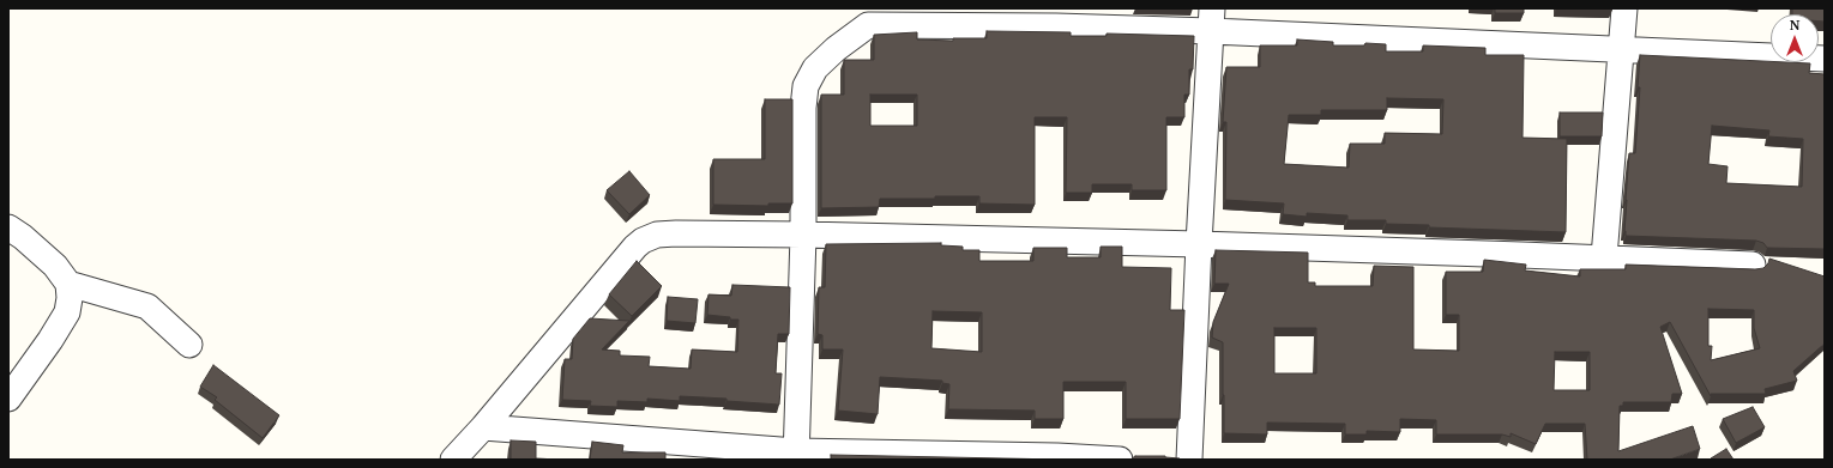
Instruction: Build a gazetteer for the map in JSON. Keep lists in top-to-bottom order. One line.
{"north":"top"}
